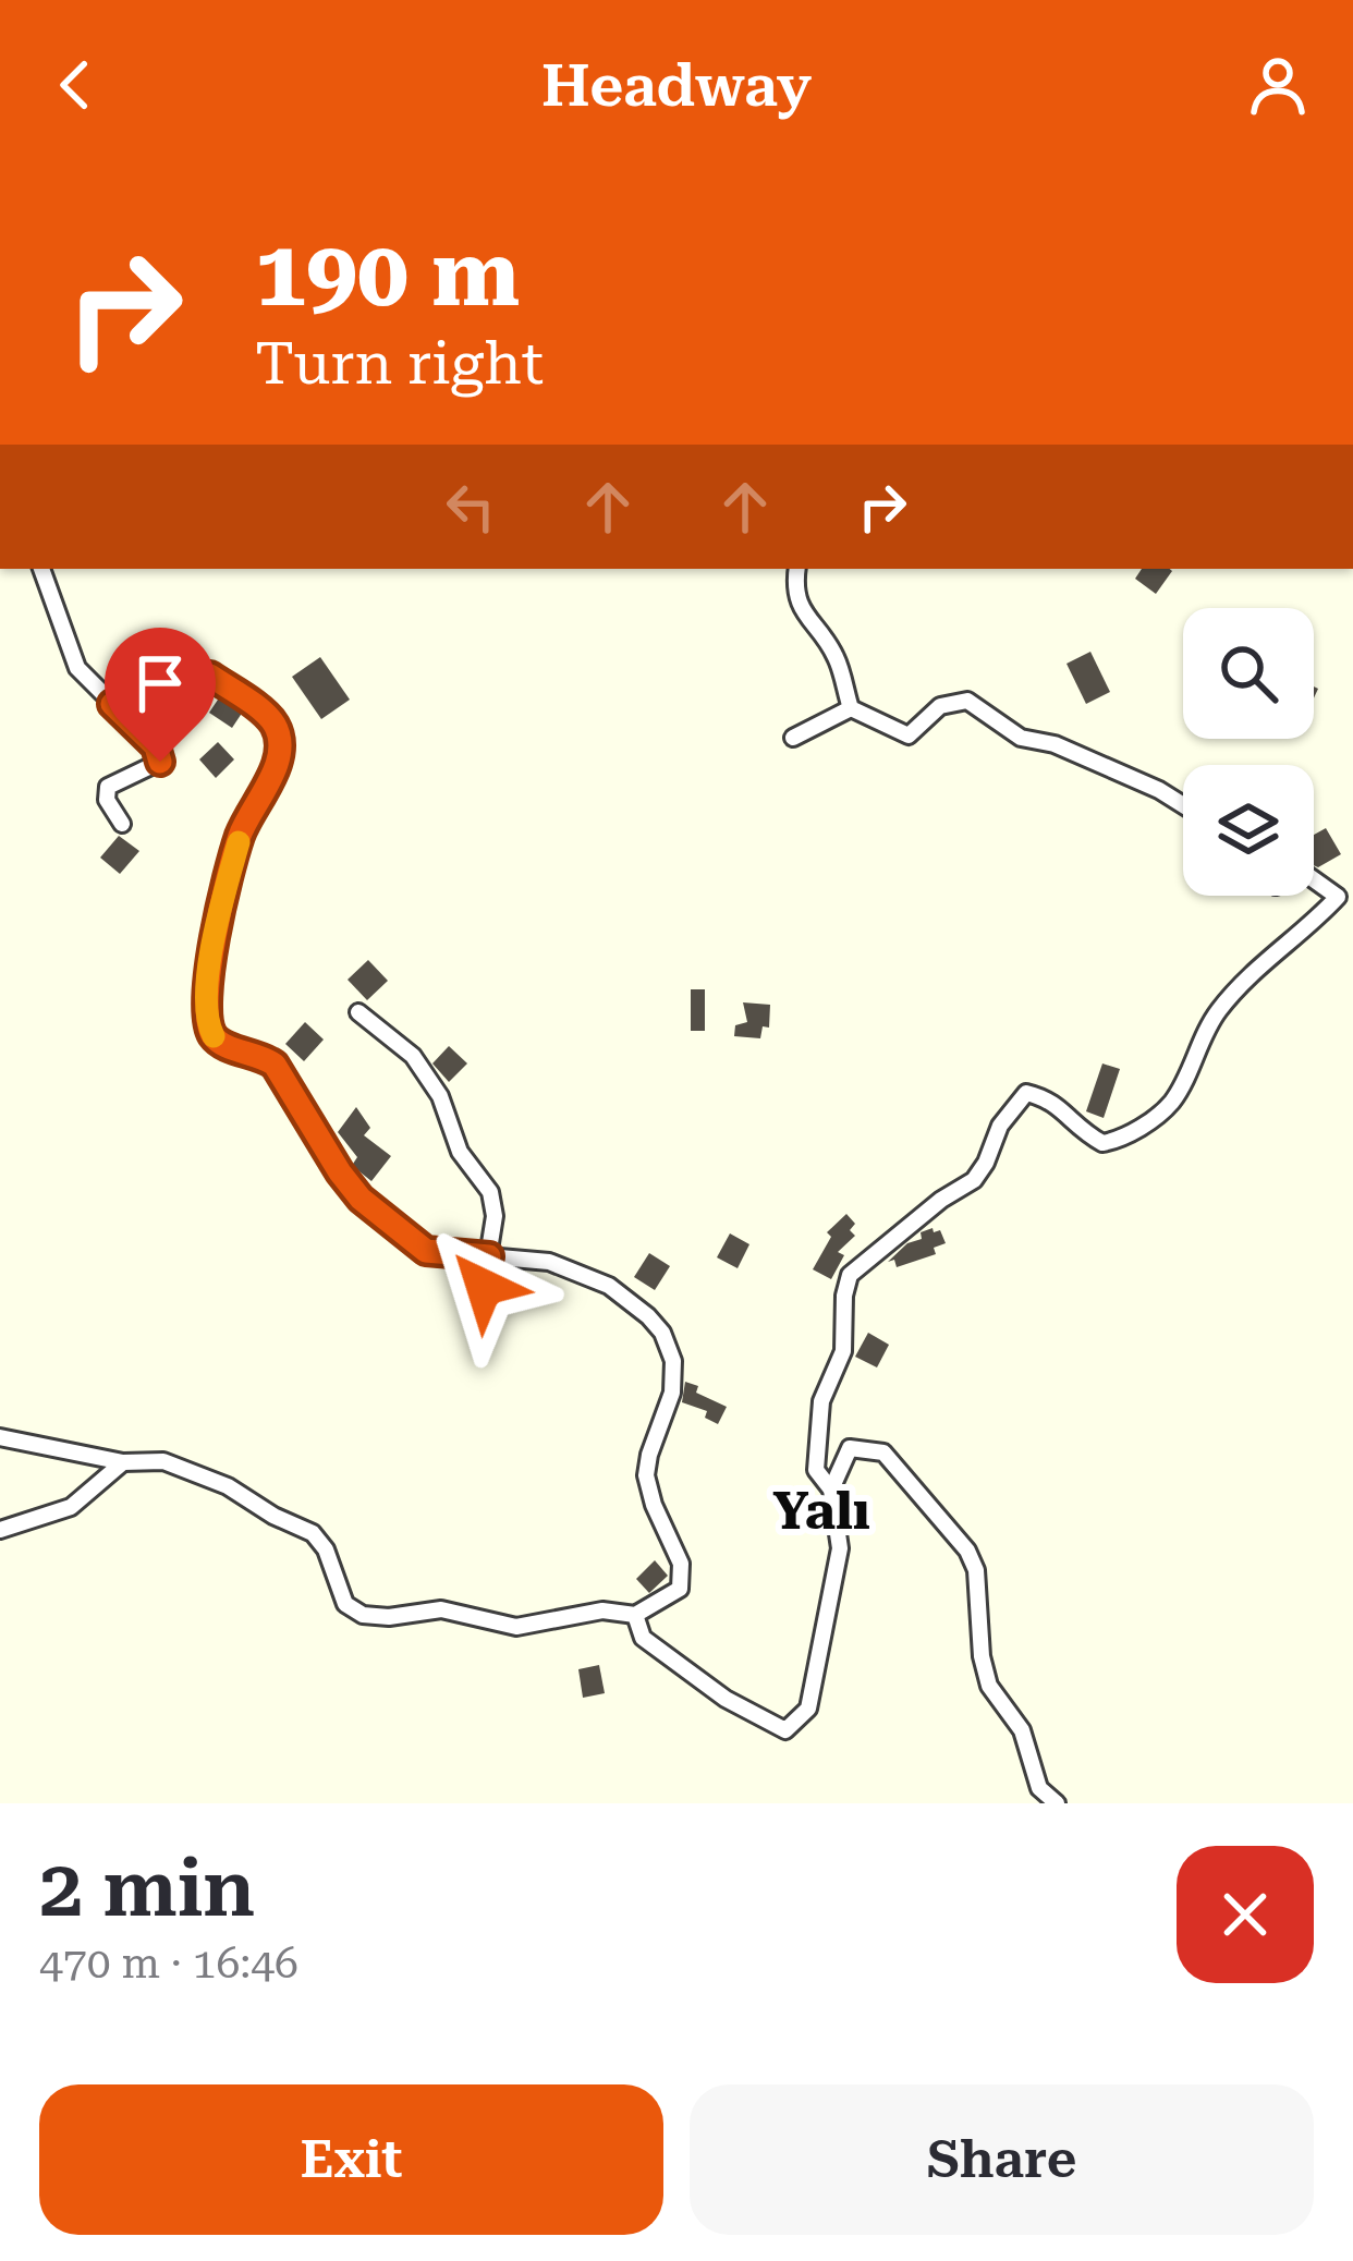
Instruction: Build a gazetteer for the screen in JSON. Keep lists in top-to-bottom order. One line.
{"districts":["Yalı"],"page":{"header":"Headway","turn":["190 m","Turn right"],"heading":["2 min","470 m · 16:46"],"buttons":["Exit","Share"]}}
